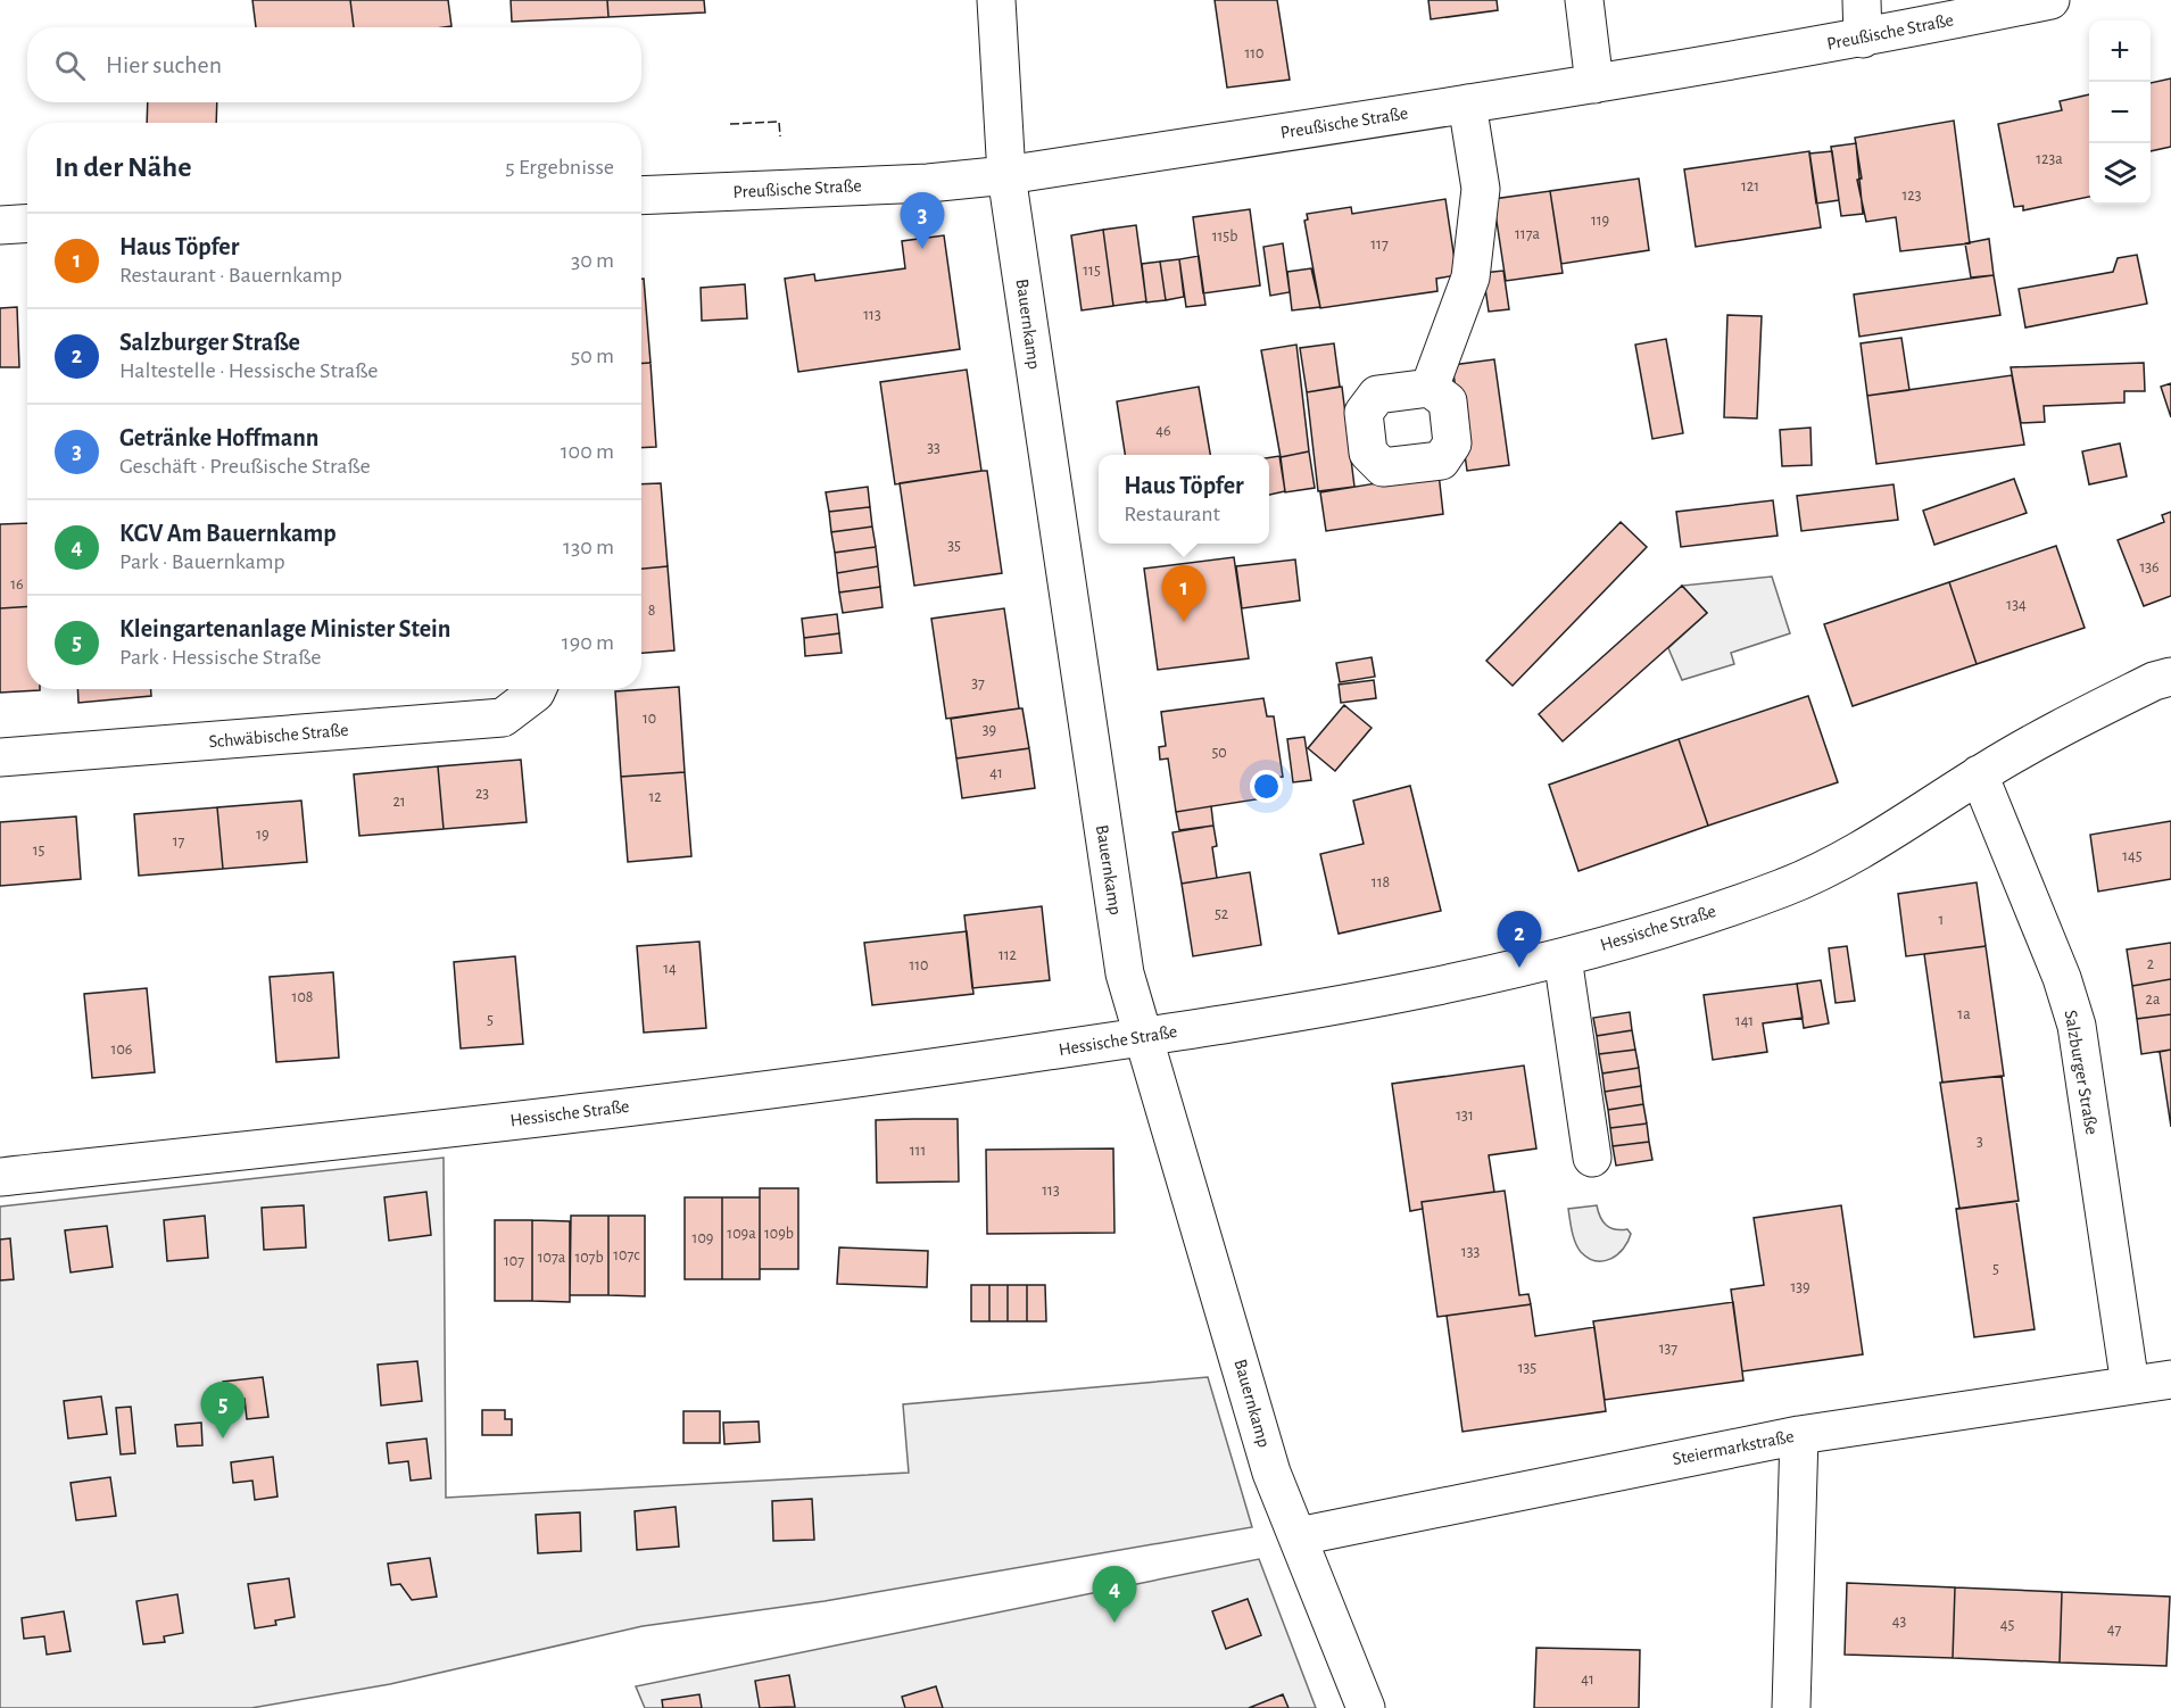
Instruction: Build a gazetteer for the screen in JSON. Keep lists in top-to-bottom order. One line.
{"streets":{"street":["Preußische Straße","Bauernkamp","Schwäbische Straße","Hessische Straße","Salzburger Straße","Steiermarkstraße"]},"crossings":[["Preußische Straße","Bauernkamp"],["Bauernkamp","Hessische Straße"],["Bauernkamp","Steiermarkstraße"],["Hessische Straße","Salzburger Straße"],["Salzburger Straße","Steiermarkstraße"]],"house_numbers":["110","123a","121","123","119","117a","115b","117","115","113","46","33","35","136","16","134","8","37","10","39","50","41","23","12","21","19","17","15","145","118","52","1","112","2","110","14","108","2a","1a","5","141","106","131","3","111","113","109a","109b","109","133","107c","107a","107b","107","5","139","137","135","43","45","47","41"],"page":{"map_buttons":["+","−"],"search":"Hier suchen","heading":["In der Nähe","5 Ergebnisse"],"pins":["3","1","2","5","4"],"list":[{"mark":"1","name":"Haus Töpfer","note":"Restaurant · Bauernkamp","value":"30 m"},{"mark":"2","name":"Salzburger Straße","note":"Haltestelle · Hessische Straße","value":"50 m"},{"mark":"3","name":"Getränke Hoffmann","note":"Geschäft · Preußische Straße","value":"100 m"},{"mark":"4","name":"KGV Am Bauernkamp","note":"Park · Bauernkamp","value":"130 m"},{"mark":"5","name":"Kleingartenanlage Minister Stein","note":"Park · Hessische Straße","value":"190 m"}],"popup":["Haus Töpfer","Restaurant"]}}
